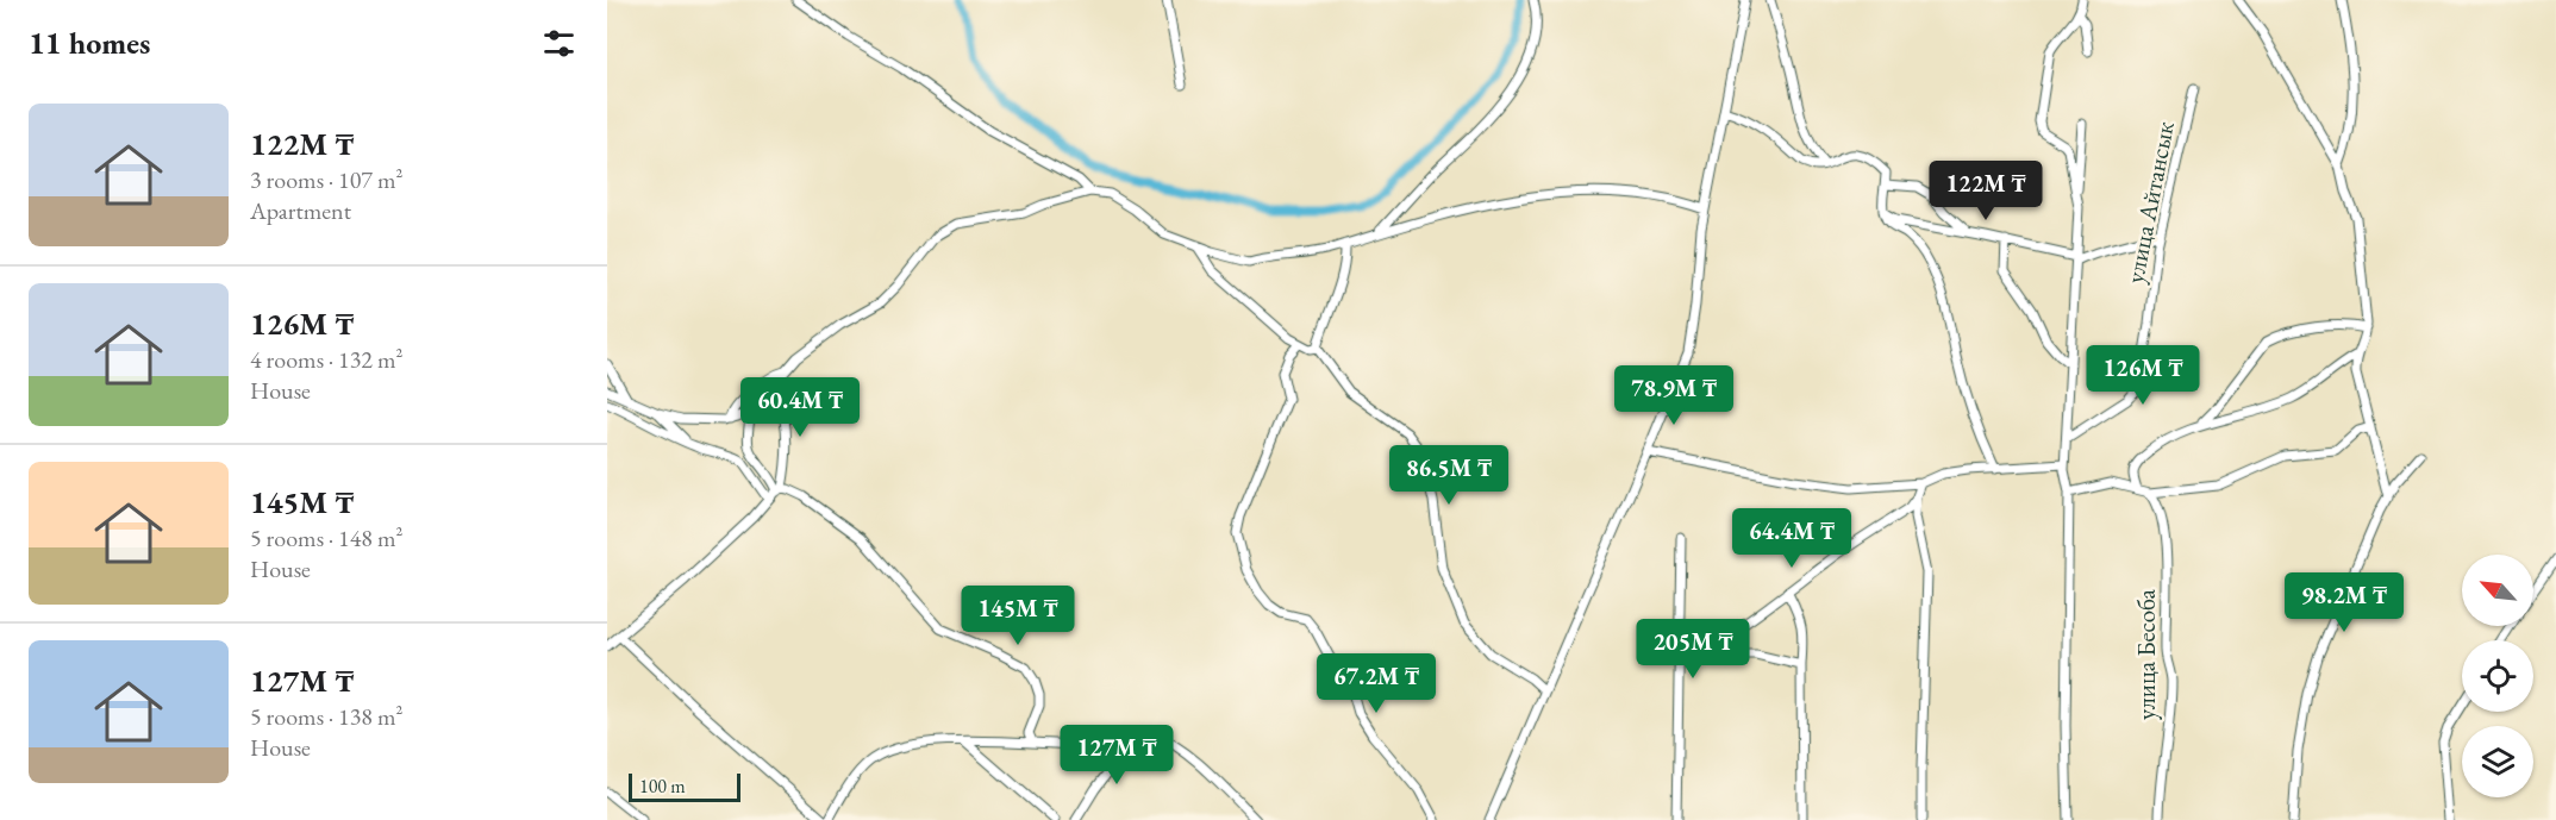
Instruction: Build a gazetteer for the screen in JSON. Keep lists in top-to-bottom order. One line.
{"streets":{"street":["улица Айтансык","улица Бесоба"]},"scale_bar":"100 m","north":"top left","page":{"heading":"11 homes","list":[{"name":"122M ₸","note":"3 rooms · 107 m² · Apartment"},{"name":"126M ₸","note":"4 rooms · 132 m² · House"},{"name":"145M ₸","note":"5 rooms · 148 m² · House"},{"name":"127M ₸","note":"5 rooms · 138 m² · House"}],"price":["122M ₸","126M ₸","78.9M ₸","60.4M ₸","86.5M ₸","64.4M ₸","98.2M ₸","145M ₸","205M ₸","67.2M ₸","127M ₸"],"scale":"100 m"}}
